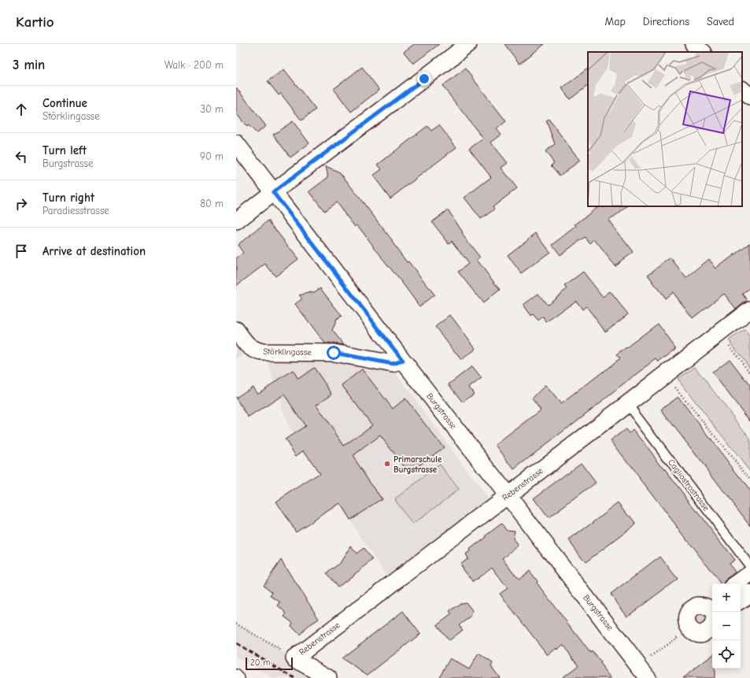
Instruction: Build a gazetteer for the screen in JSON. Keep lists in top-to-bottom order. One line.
{"streets":{"street":["Störklingasse","Burgstrasse","Rebenstrasse"],"lane":["Cagliostrostrasse"]},"crossings":[["Störklingasse","Burgstrasse"],["Burgstrasse","Rebenstrasse"],["Rebenstrasse","Cagliostrostrasse"]],"places":["Primarschule Burgstrasse"],"scale_bar":"20 m","page":{"header":"Kartio","nav":["Map","Directions","Saved"],"heading":["3 min","Walk · 200 m"],"list":[["Continue","Störklingasse","30 m"],["Turn left","Burgstrasse","90 m"],["Turn right","Paradiesstrasse","80 m"],"Arrive at destination"],"map_buttons":["+","−"],"scale":"20 m"}}
